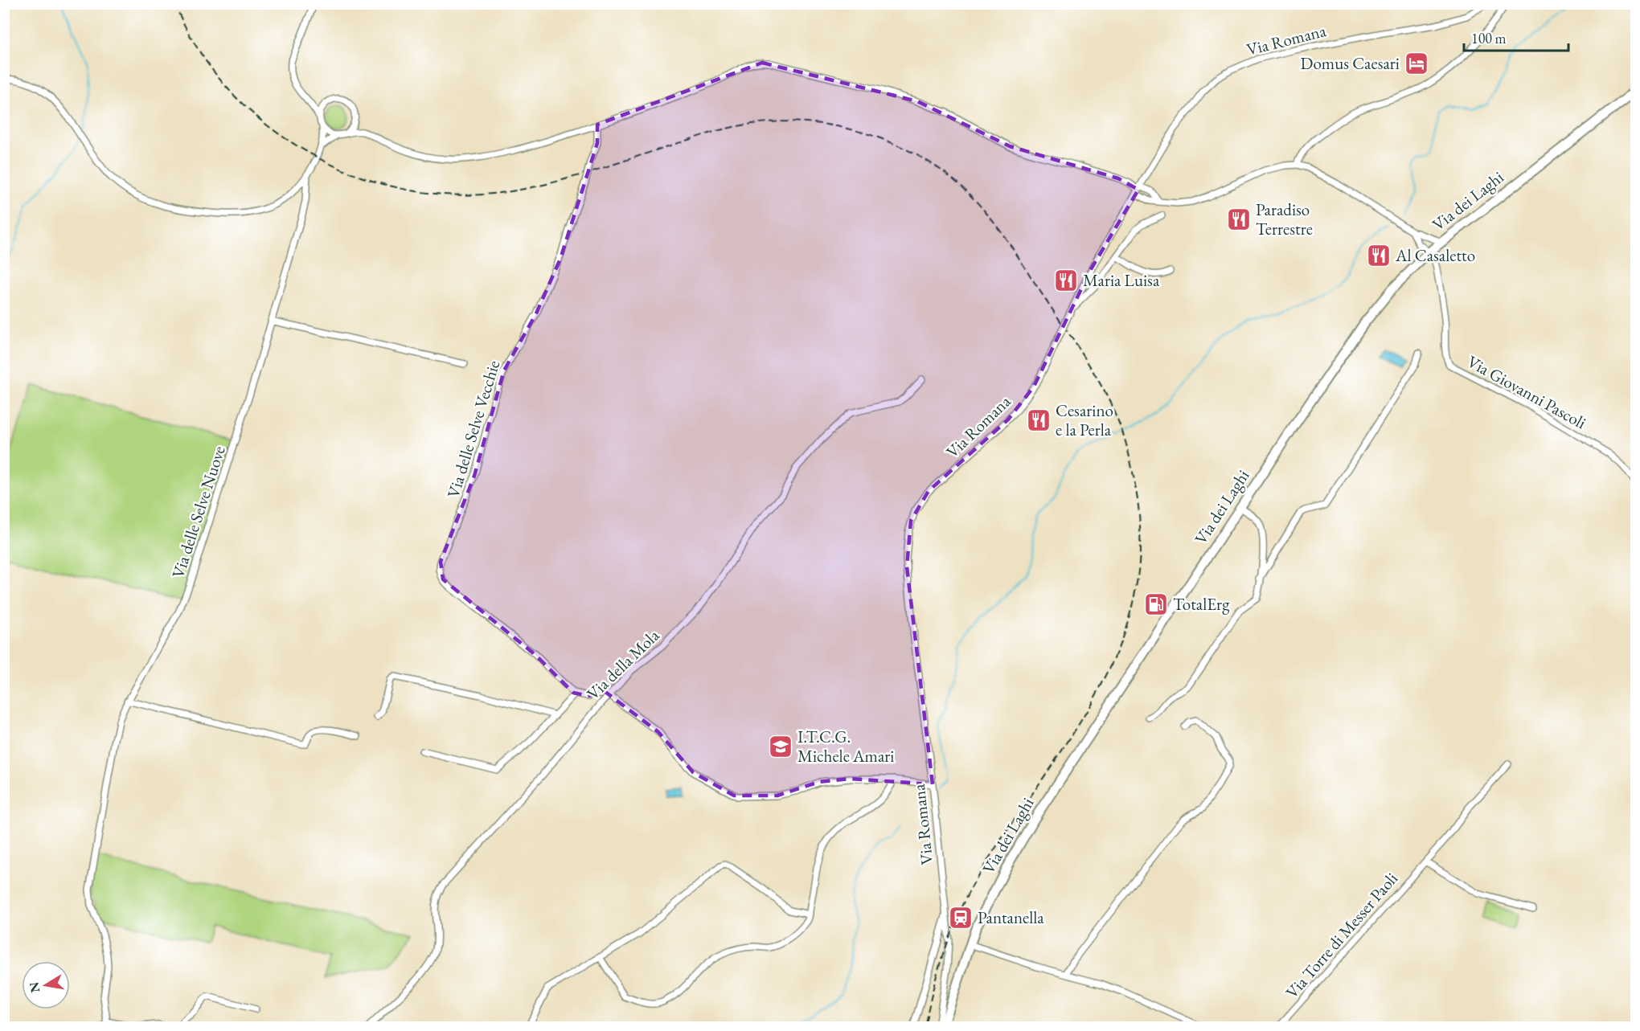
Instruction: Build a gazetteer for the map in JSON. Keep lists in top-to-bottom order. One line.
{"streets":{"main road":["Via dei Laghi"],"street":["Via Romana","Via Giovanni Pascoli","Via delle Selve Vecchie","Via delle Selve Nuove","Via della Mola","Via Torre di Messer Paoli"]},"crossings":[["Via dei Laghi","Via Giovanni Pascoli"]],"places":{"hotel":["Domus Caesari"],"restaurant":["Paradiso Terrestre","Al Casaletto","Maria Luisa","Cesarino e la Perla"],"fuel station":["TotalErg"],"school or university":["I.T.C.G. Michele Amari"],"station":["Pantanella"]},"scale_bar":"100 m","north":"left"}
